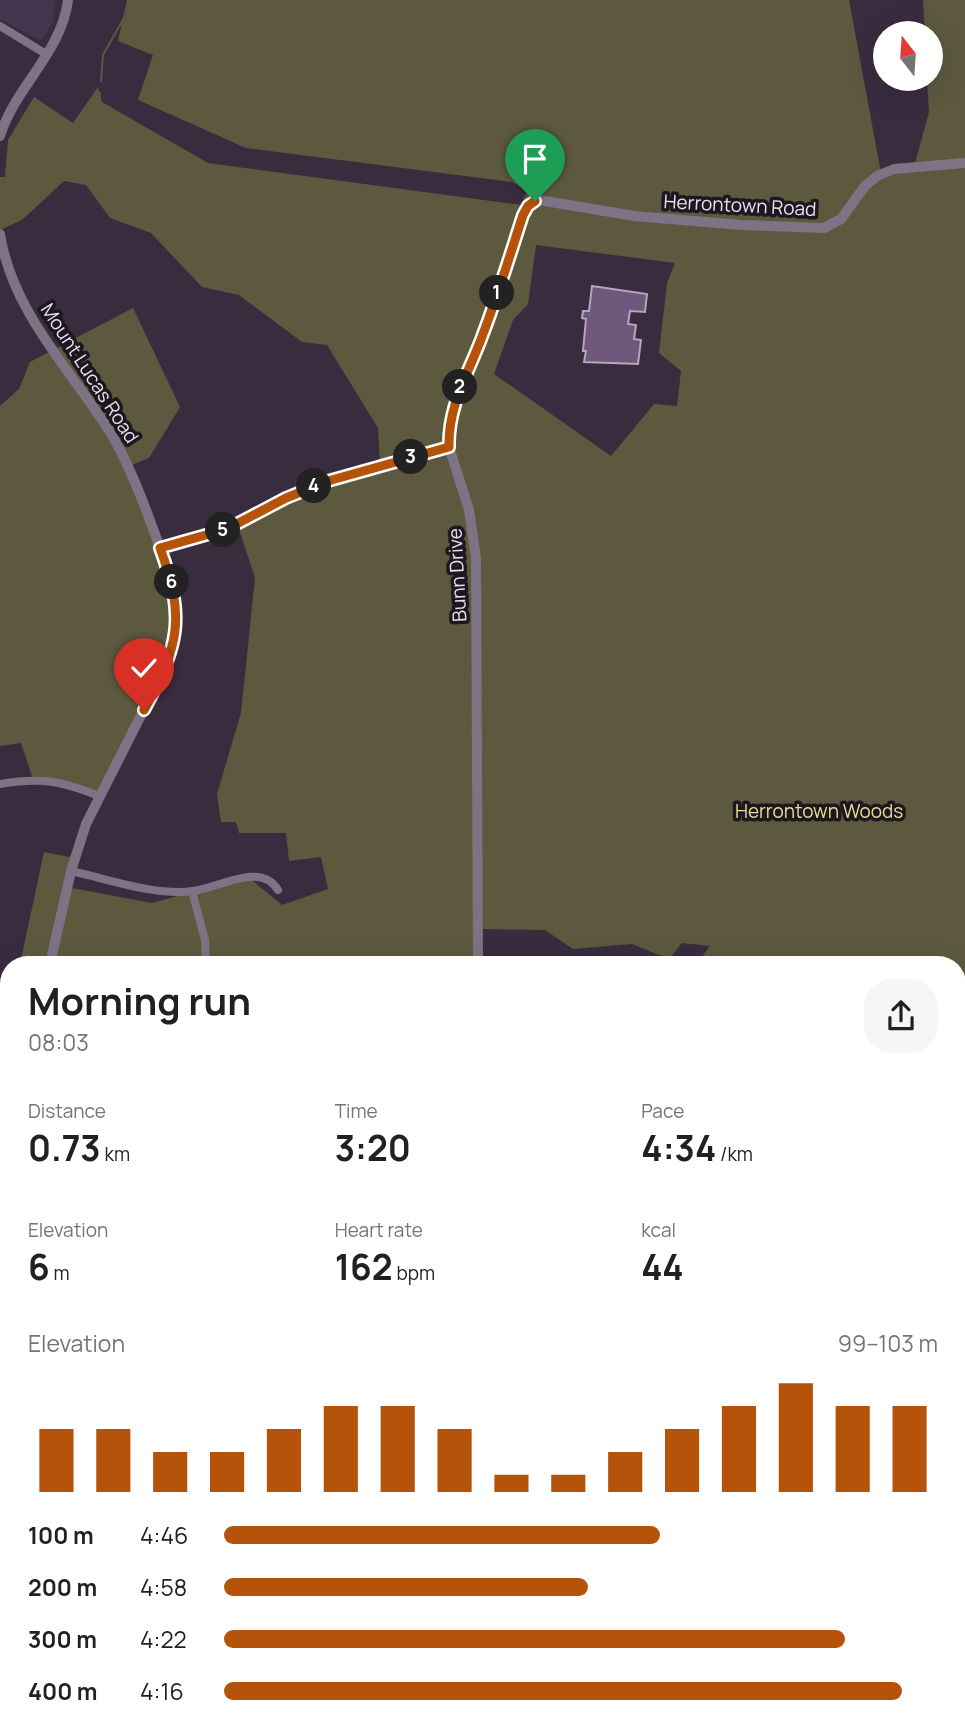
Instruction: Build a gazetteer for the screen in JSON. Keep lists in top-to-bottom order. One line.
{"streets":{"street":["Herrontown Road","Mount Lucas Road","Bunn Drive"]},"crossings":[["Herrontown Road","Bunn Drive"]],"parks":["Herrontown Woods"],"north":"top","page":{"pins":["1","2","3","4","5","6"],"heading":["Morning run","08:03"],"stats":[["Distance","0.73 km"],["Time","3:20"],["Pace","4:34 /km"],["Elevation","6 m"],["Heart rate","162 bpm"],["kcal","44"]],"chart":["Elevation","99–103 m"],"list":[{"name":"100 m","note":"4:46"},{"name":"200 m","note":"4:58"},{"name":"300 m","note":"4:22"},{"name":"400 m","note":"4:16"}]}}
